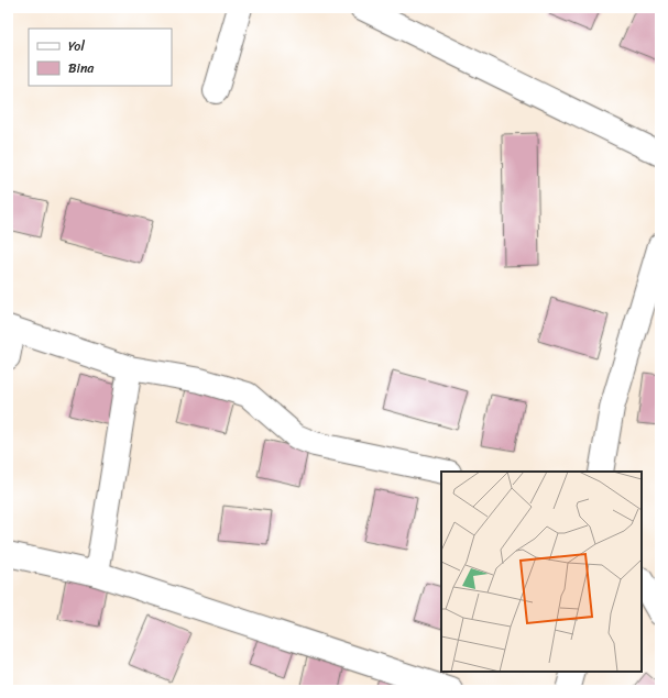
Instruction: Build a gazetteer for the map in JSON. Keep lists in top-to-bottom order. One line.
{"legend":["Yol","Bina"]}
